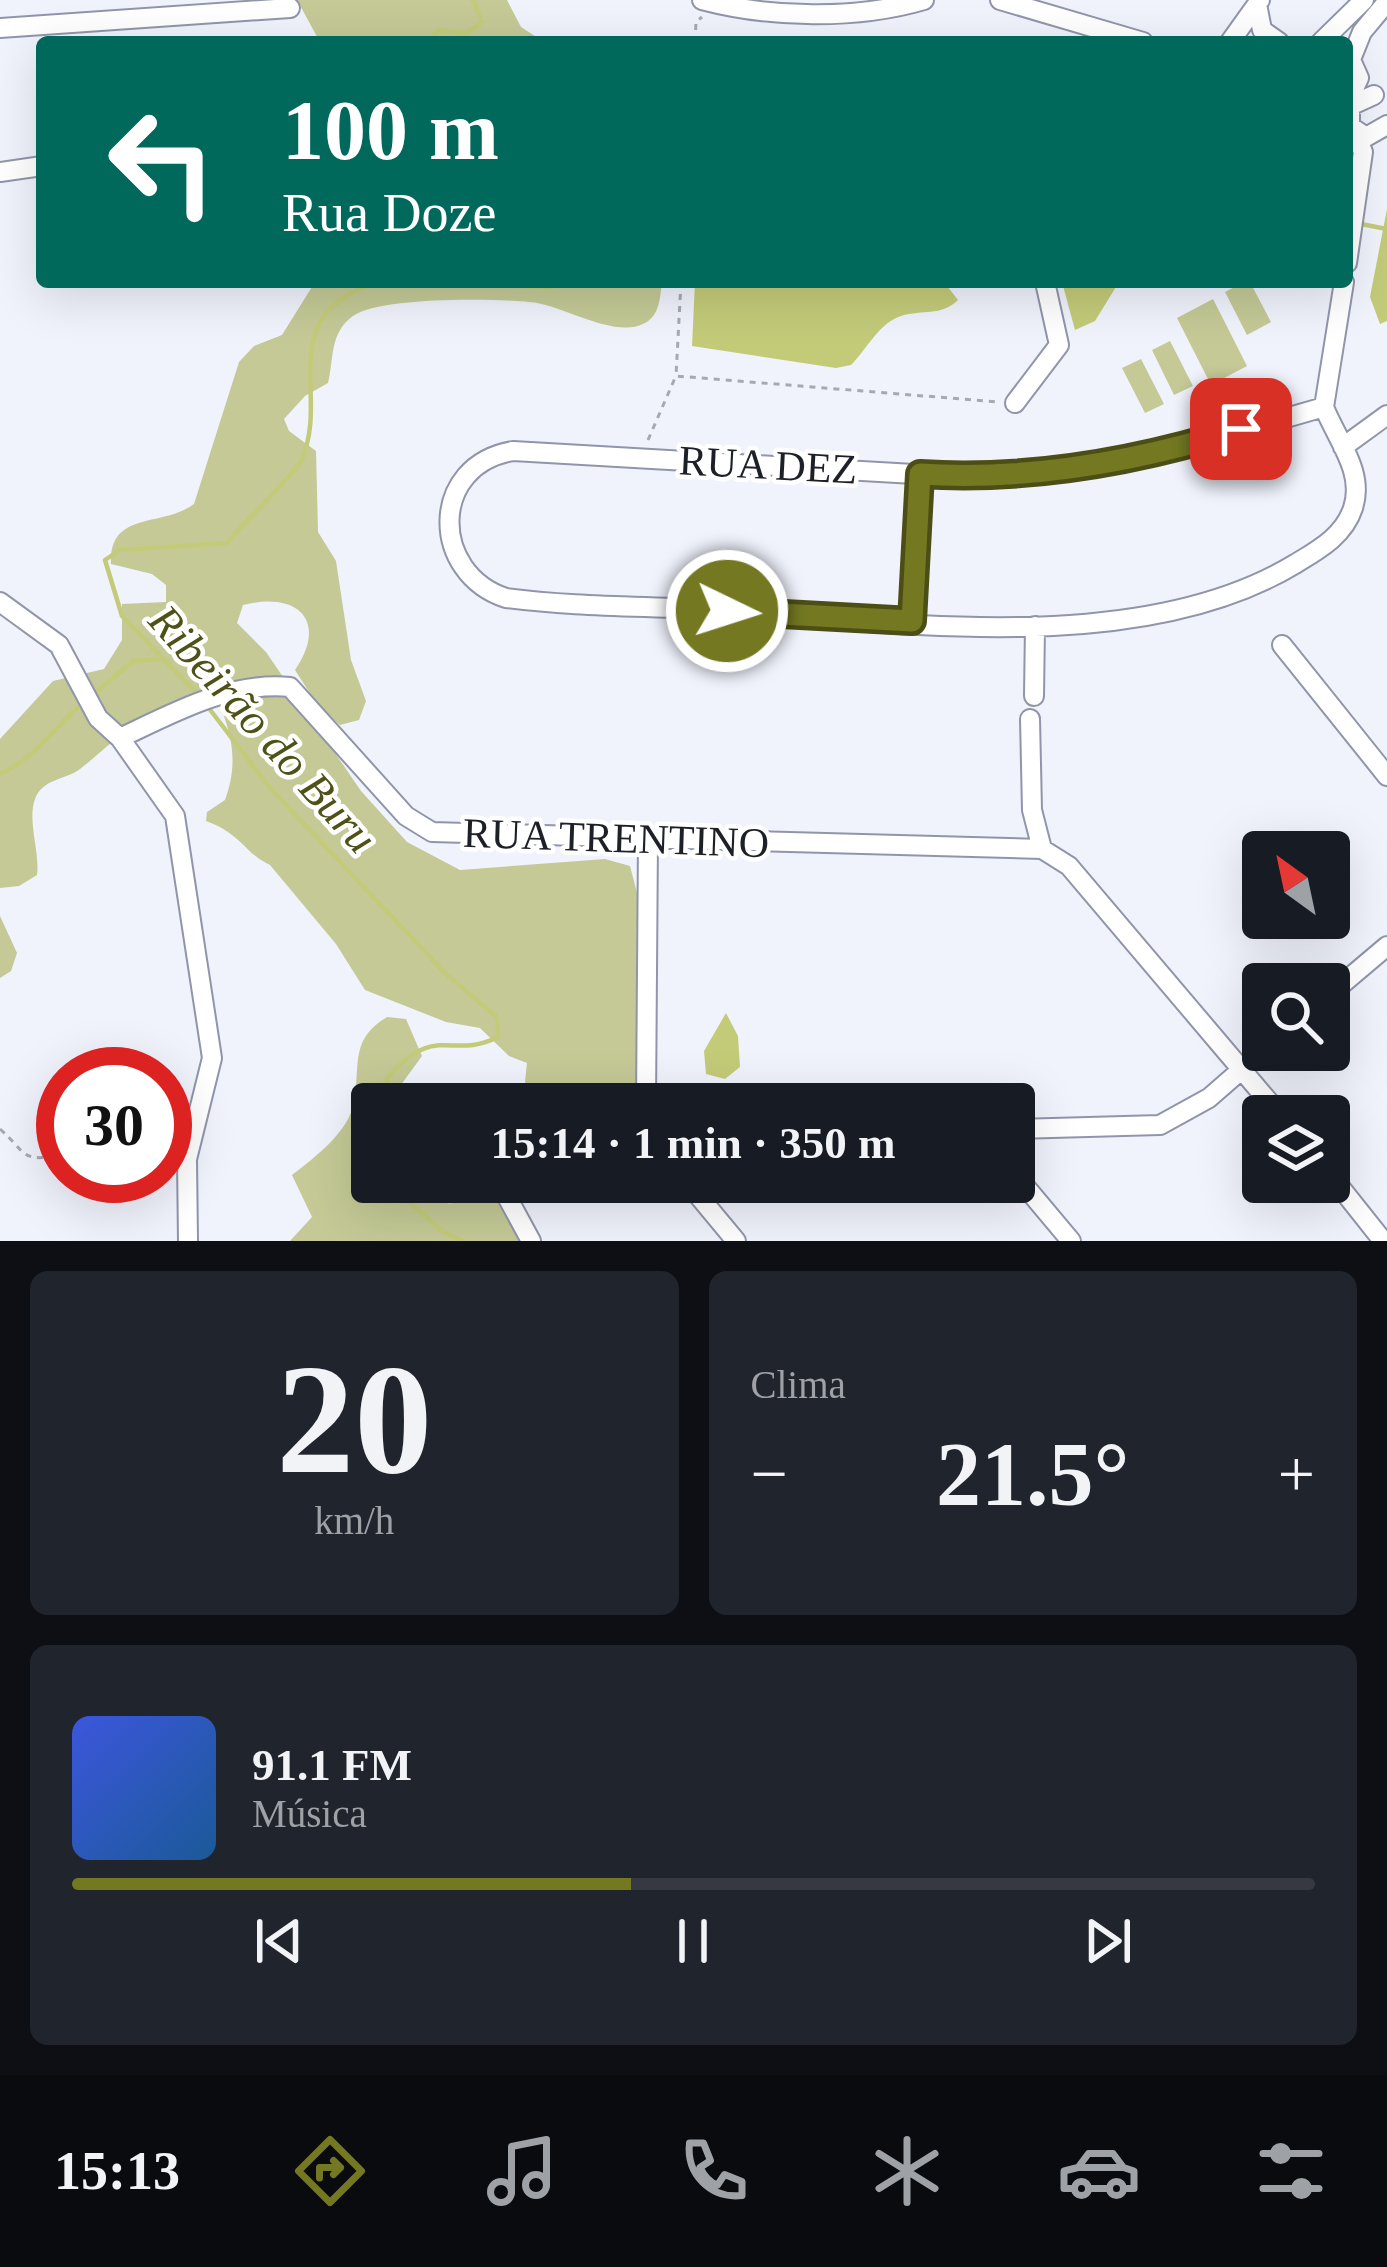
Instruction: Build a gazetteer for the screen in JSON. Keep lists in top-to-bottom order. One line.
{"streets":{"street":["RUA DEZ","RUA TRENTINO"]},"water":["Ribeirão do Buru"],"north":"top left","page":{"turn":["100 m","Rua Doze"],"limit":"30","trip":"15:14 · 1 min · 350 m","tile":[["20","km/h"],"Clima"],"heat":["−","21.5°","+"],"song":["91.1 FM","Música"],"tabs":"15:13"}}
